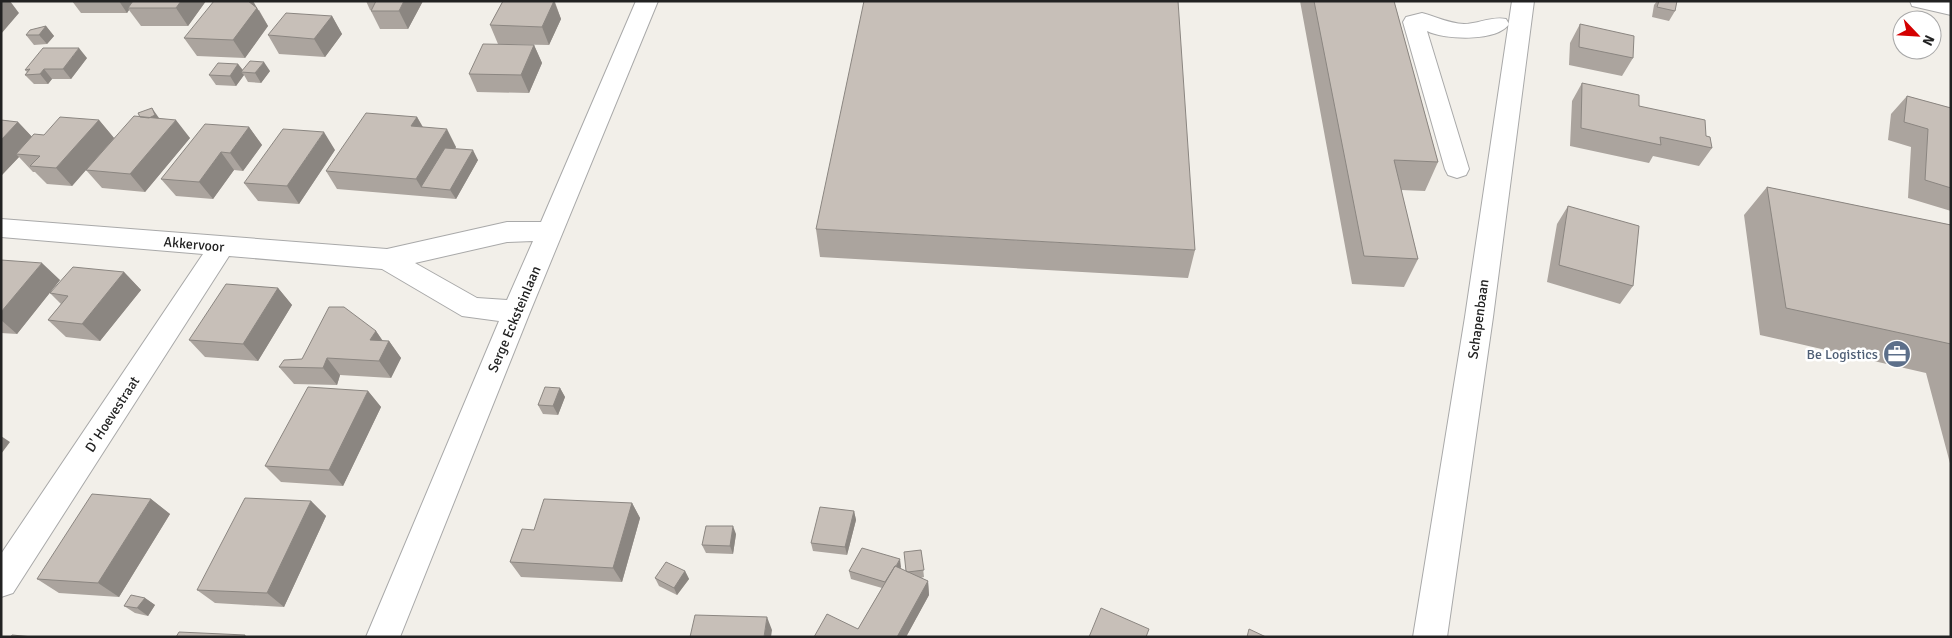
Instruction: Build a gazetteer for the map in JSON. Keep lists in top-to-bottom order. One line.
{"streets":{"street":["Akkervoor","Serge Ecksteinlaan","Schapenbaan","D' Hoevestraat"]},"crossings":[["Akkervoor","Serge Ecksteinlaan"],["Akkervoor","D' Hoevestraat"]],"places":{"office":["Be Logistics"]},"north":"bottom right"}
